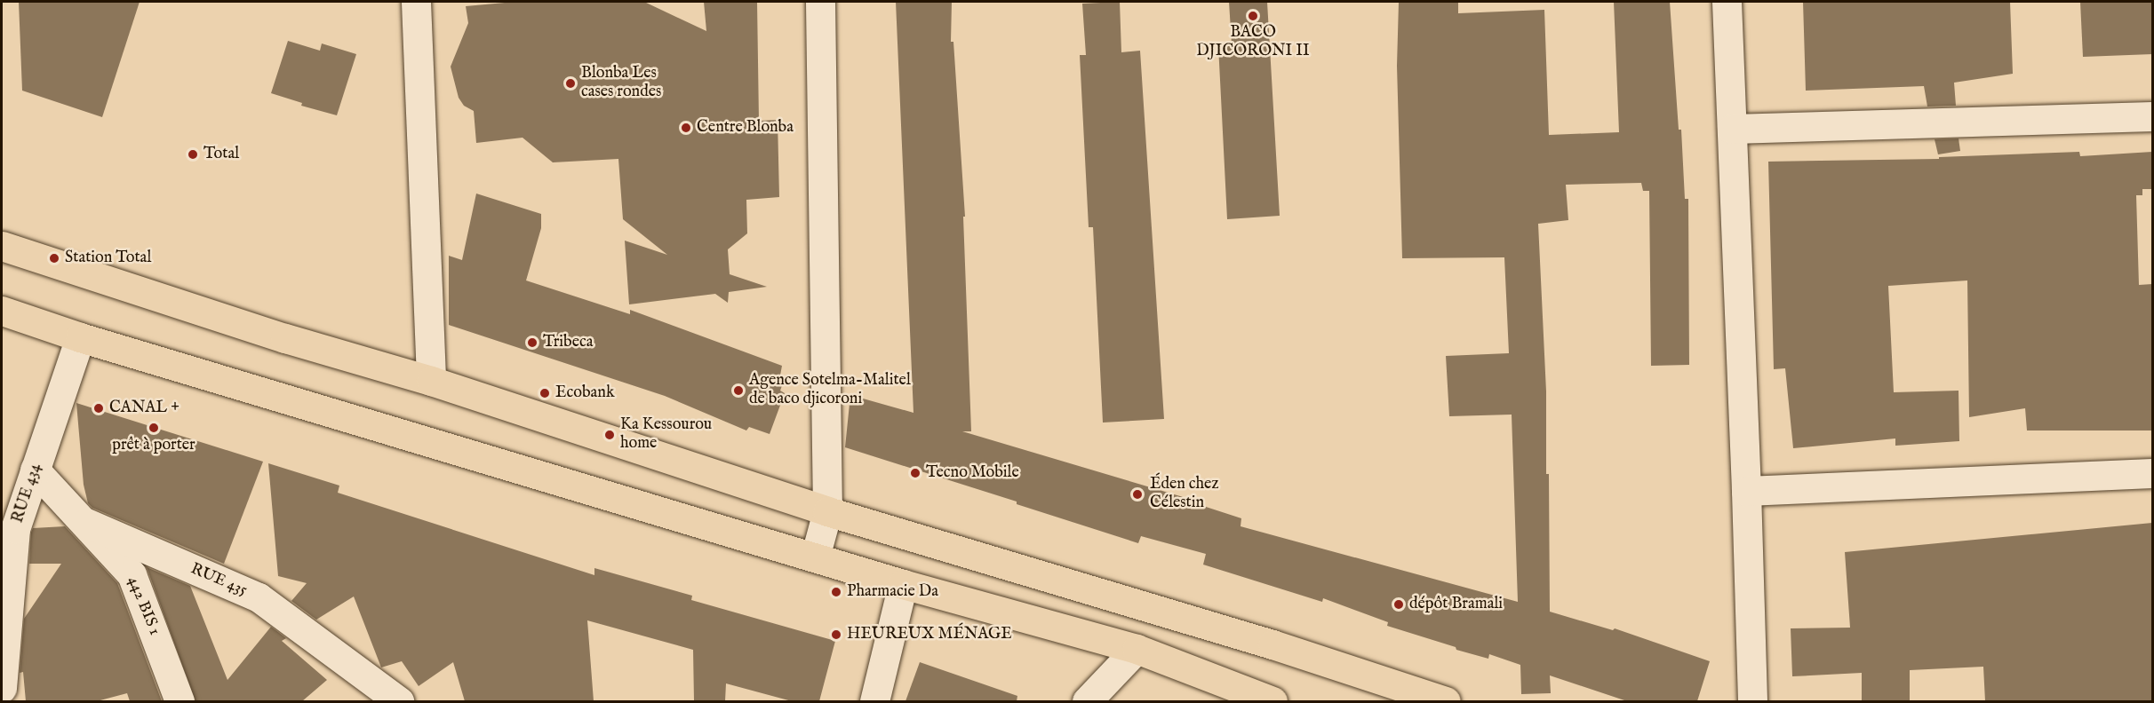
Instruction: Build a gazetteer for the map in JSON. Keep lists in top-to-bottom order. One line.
{"streets":{"street":["RUE 434","RUE 435","442 BIS 1"]},"crossings":[["RUE 434","RUE 435"],["RUE 435","442 BIS 1"]],"places":["BACO DJICORONI II","Blonba Les cases rondes","Centre Blonba","Total","Station Total","Tribeca","Agence Sotelma-Malitel de baco djicoroni","Ecobank","CANAL +","prêt à porter","Ka Kessourou home","Tecno Mobile","Éden chez Célestin","Pharmacie Da","dépôt Bramali","HEUREUX MÉNAGE"]}
